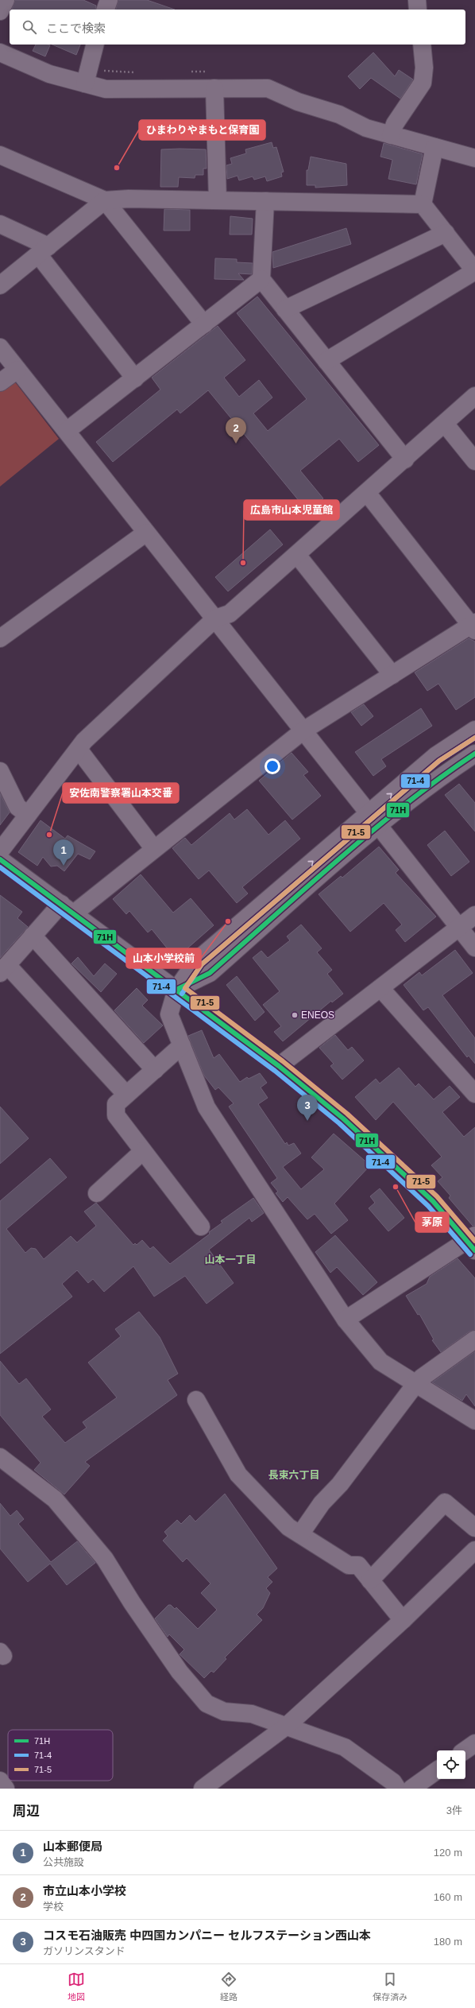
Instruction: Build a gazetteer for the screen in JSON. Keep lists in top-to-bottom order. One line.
{"districts":["山本一丁目","長束六丁目"],"places":["ひまわりやまもと保育園","広島市山本児童館","安佐南警察署山本交番","山本小学校前","ENEOS","茅原"],"lines":["transit line 71-4","transit line 71-5","transit line 71H"],"legend":["71H","71-4","71-5"],"page":{"search":"ここで検索","pins":["2","1","3"],"heading":["周辺","3件"],"list":[{"mark":"1","name":"山本郵便局","note":"公共施設","value":"120 m"},{"mark":"2","name":"市立山本小学校","note":"学校","value":"160 m"},{"mark":"3","name":"コスモ石油販売 中四国カンパニー セルフステーション西山本","note":"ガソリンスタンド","value":"180 m"}],"nav":["地図","経路","保存済み"]}}
